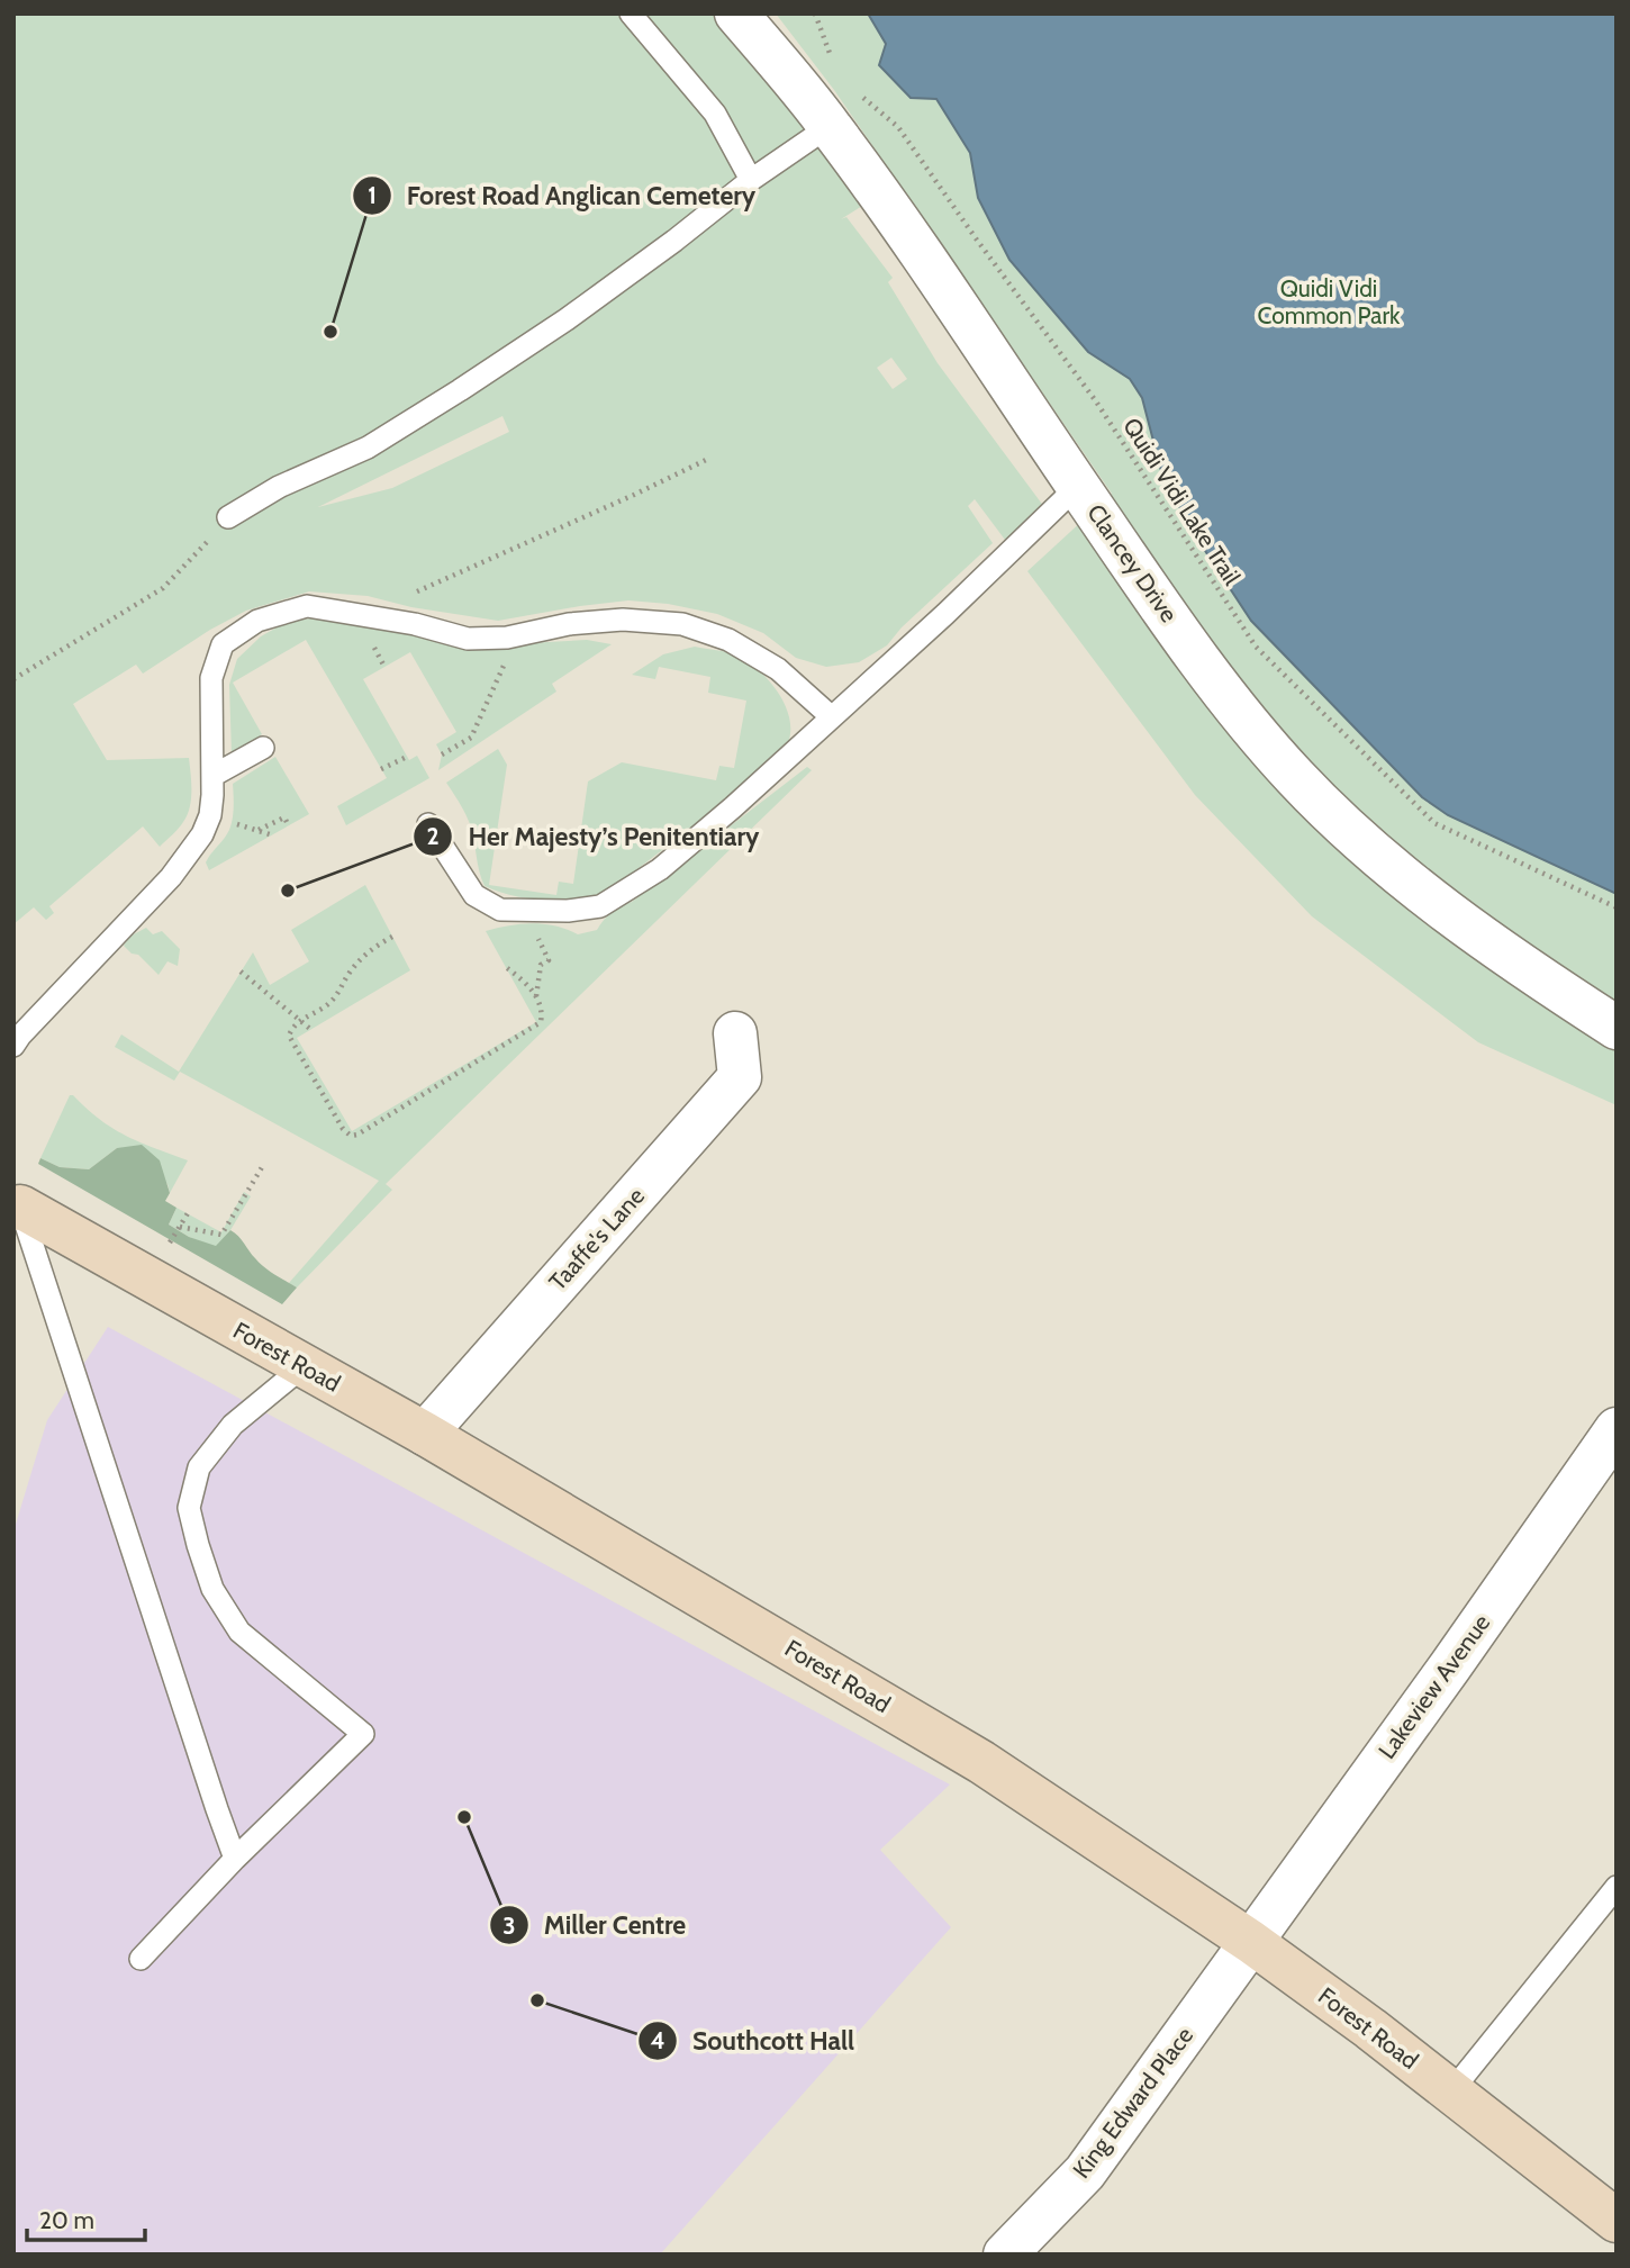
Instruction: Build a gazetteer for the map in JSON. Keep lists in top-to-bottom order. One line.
{"streets":{"street":["Clancey Drive","Taaffe's Lane","Forest Road","Lakeview Avenue","King Edward Place"],"path":["Quidi Vidi Lake Trail"]},"crossings":[["Taaffe's Lane","Forest Road"],["Forest Road","Lakeview Avenue"],["Forest Road","King Edward Place"],["Lakeview Avenue","King Edward Place"]],"parks":["Quidi Vidi Common Park"],"places":["Forest Road Anglican Cemetery","Her Majesty’s Penitentiary","Miller Centre","Southcott Hall"],"scale_bar":"20 m"}
